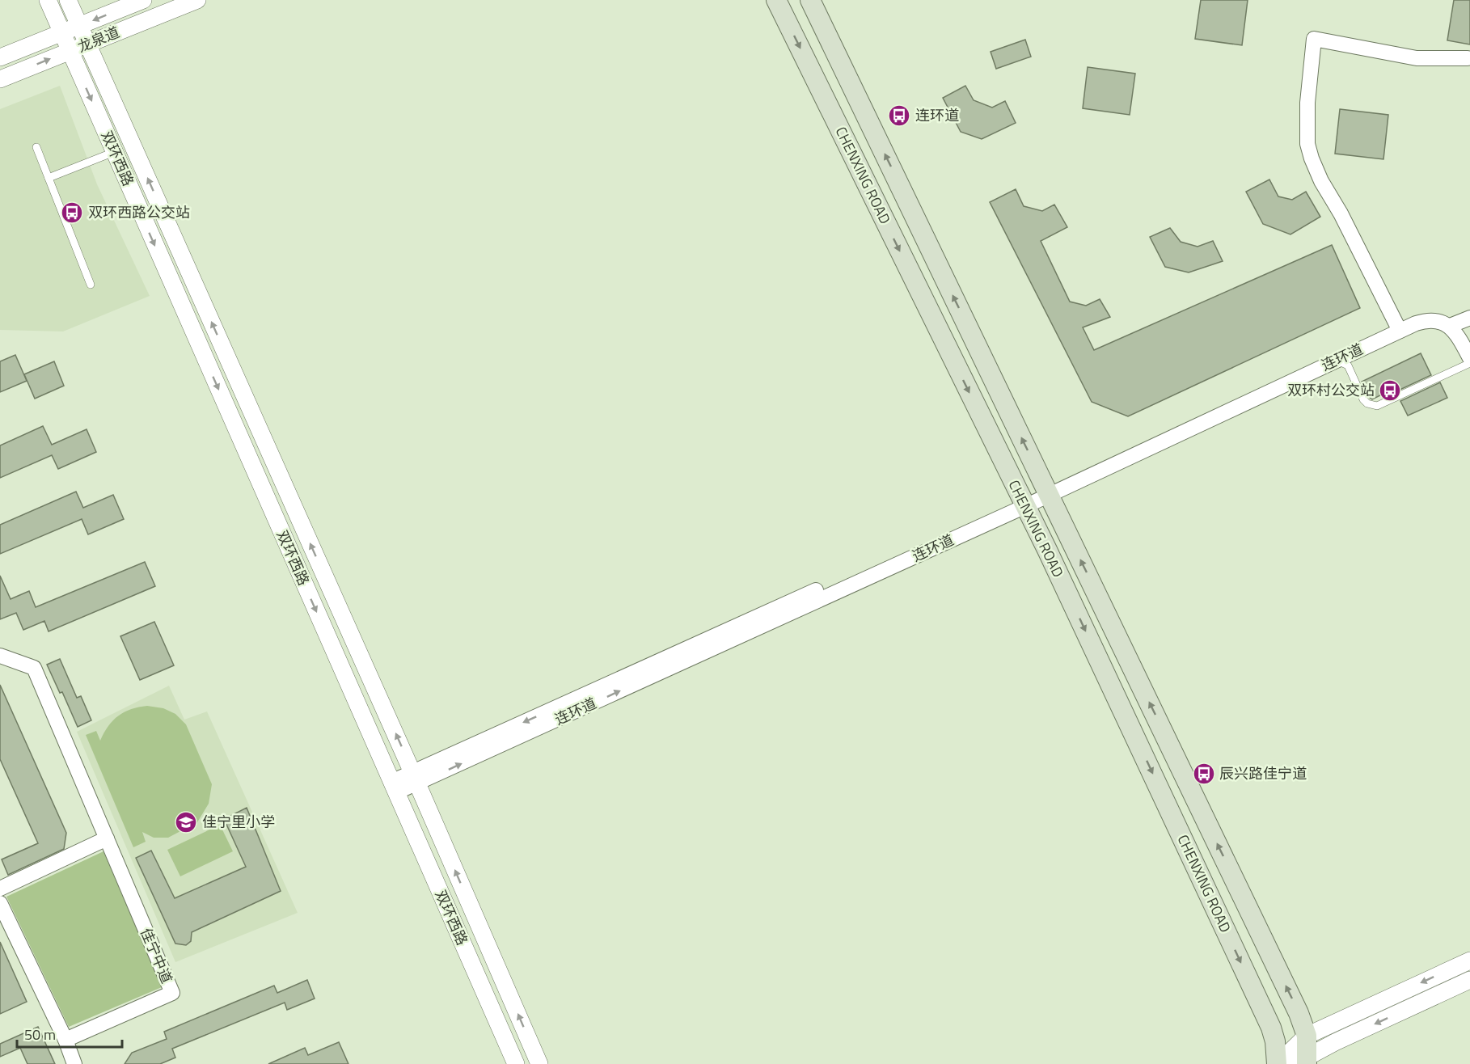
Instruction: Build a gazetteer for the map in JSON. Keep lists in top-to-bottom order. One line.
{"streets":{"main road":["CHENXING ROAD"],"street":["龙泉道","双环西路","连环道","佳宁中道"]},"crossings":[["龙泉道","双环西路"],["双环西路","连环道"],["CHENXING ROAD","连环道"]],"places":{"bus stop":["连环道","双环西路公交站","双环村公交站","辰兴路佳宁道"],"school or university":["佳宁里小学"]},"scale_bar":"50 m"}
